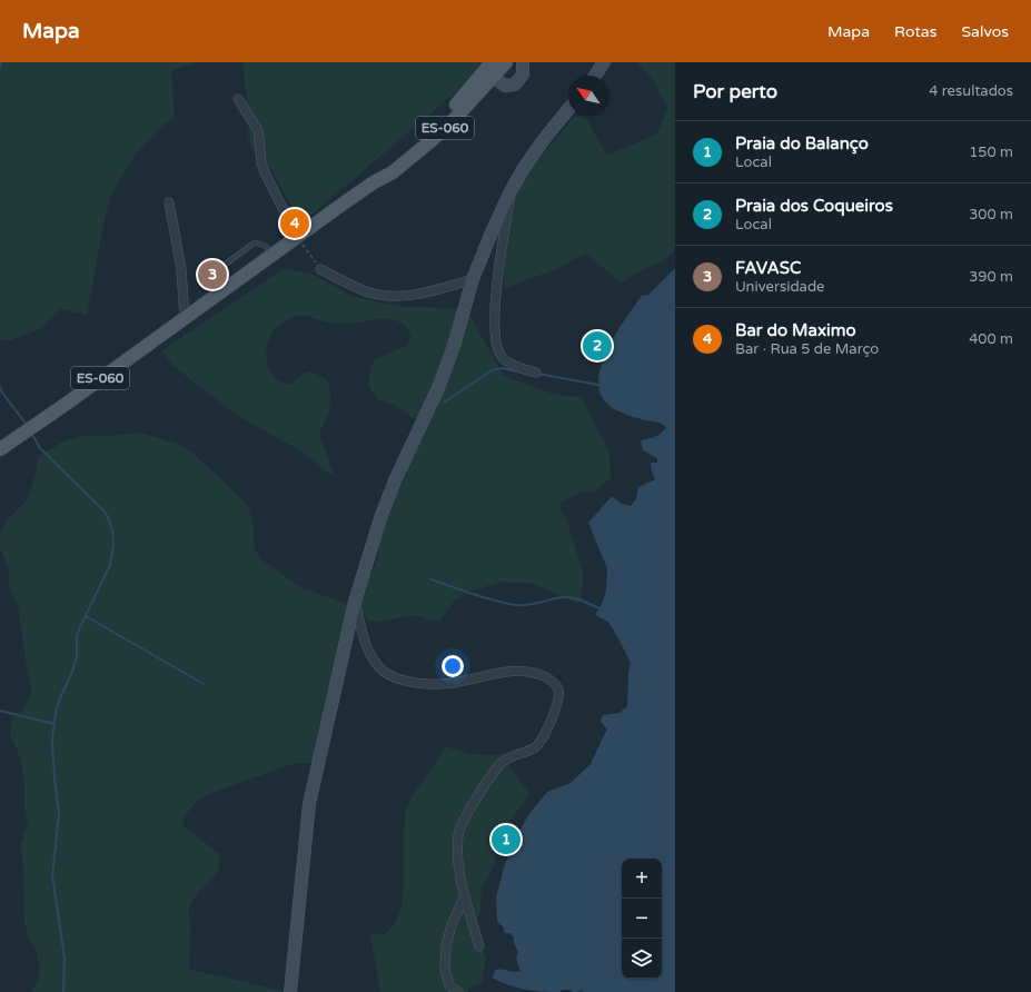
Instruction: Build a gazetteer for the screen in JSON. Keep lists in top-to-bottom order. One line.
{"streets":{"main road":["ES-060"]},"north":"top left","page":{"header":"Mapa","nav":["Mapa","Rotas","Salvos"],"heading":["Por perto","4 resultados"],"list":[{"mark":"1","name":"Praia do Balanço","note":"Local","value":"150 m"},{"mark":"2","name":"Praia dos Coqueiros","note":"Local","value":"300 m"},{"mark":"3","name":"FAVASC","note":"Universidade","value":"390 m"},{"mark":"4","name":"Bar do Maximo","note":"Bar · Rua 5 de Março","value":"400 m"}],"pins":["4","3","2","1"],"map_buttons":["+","−"]}}
